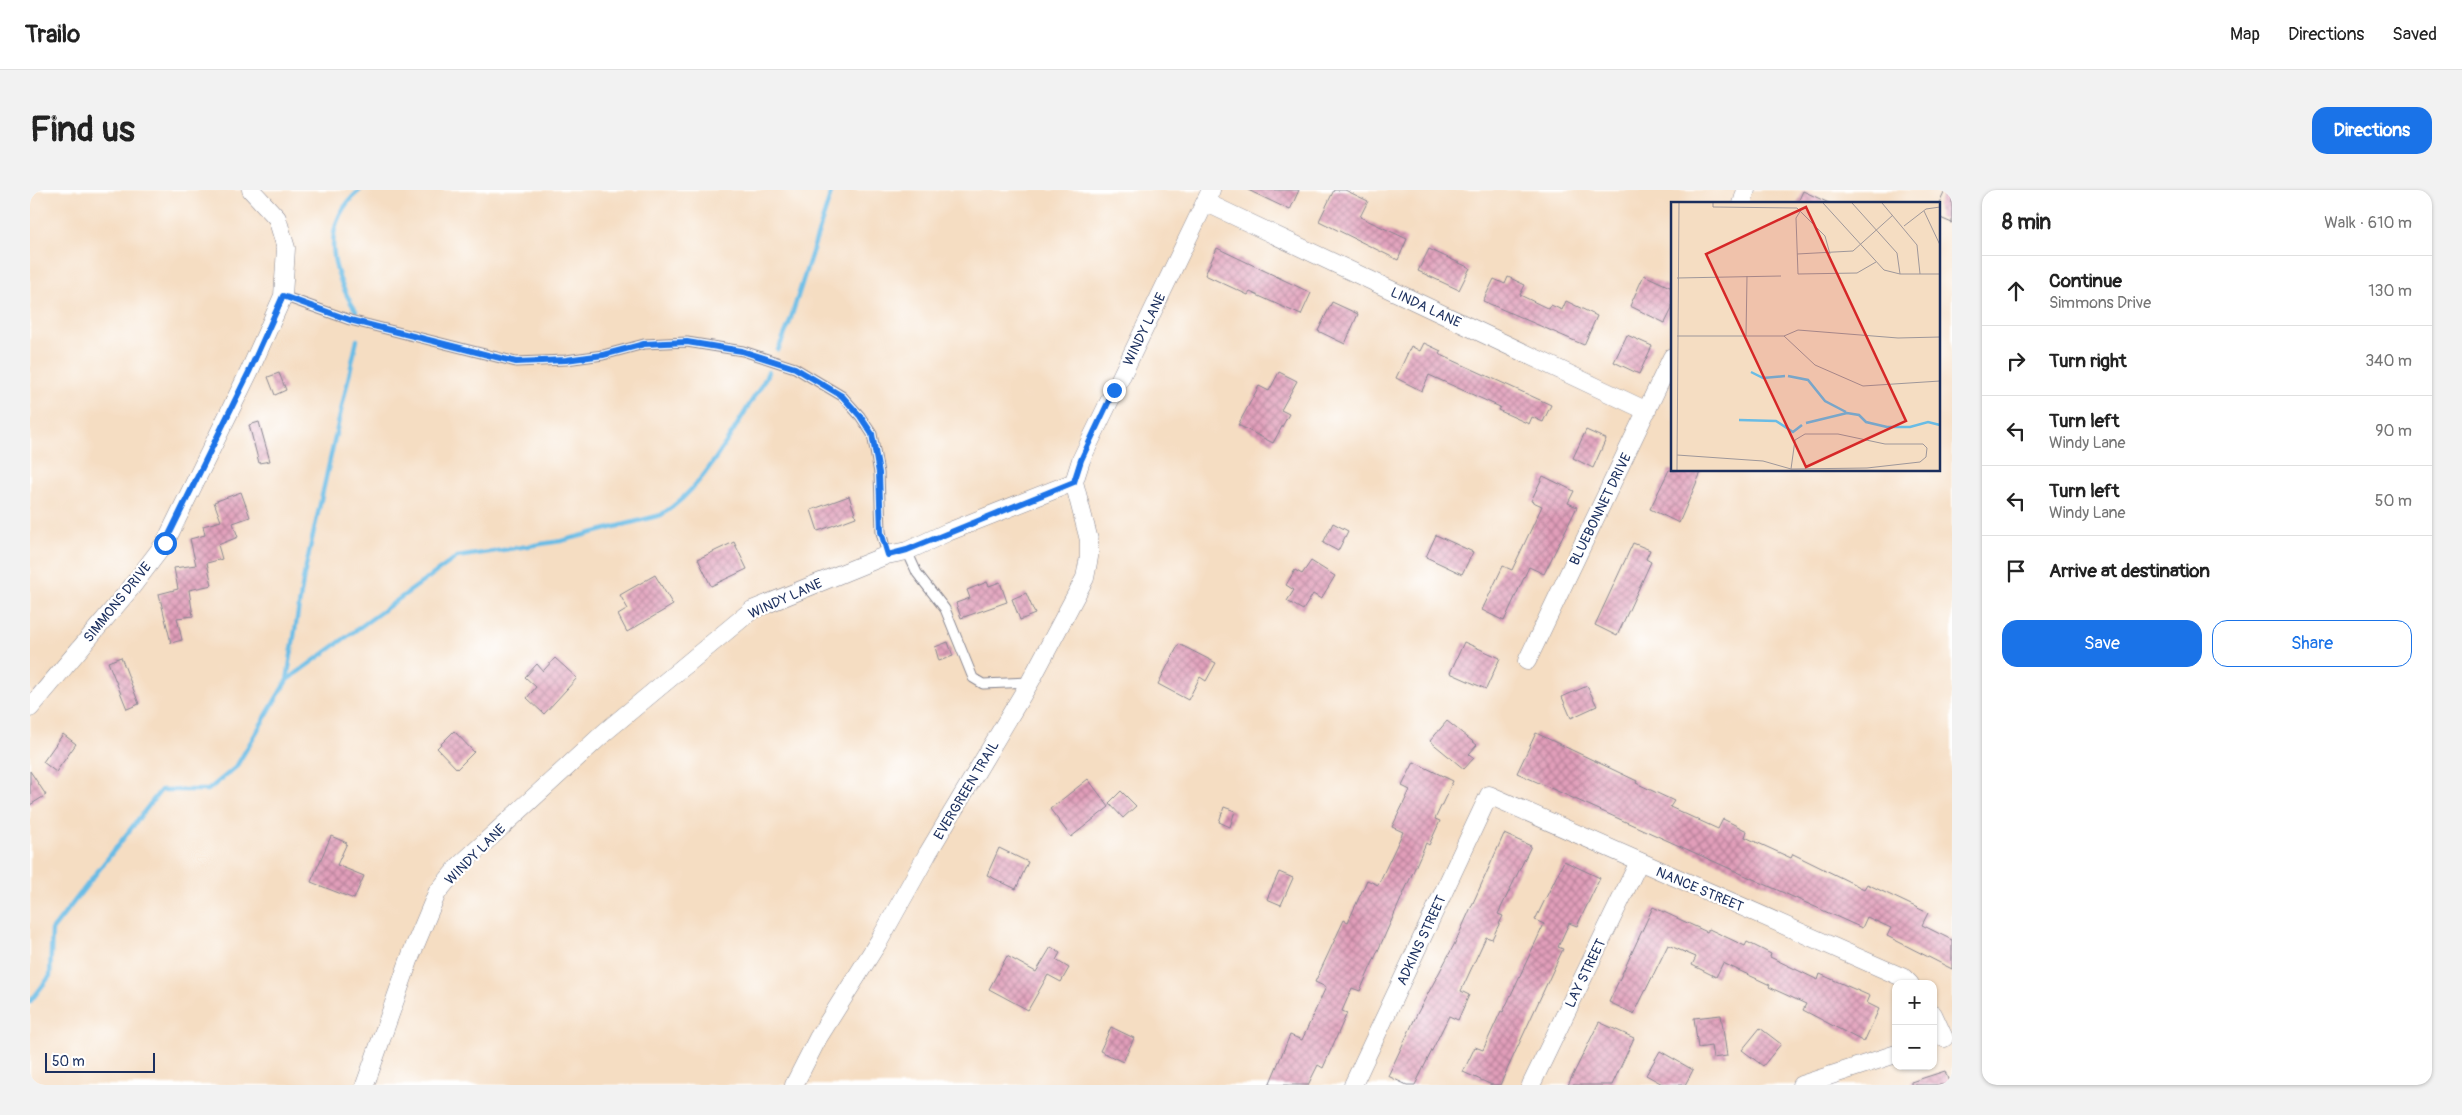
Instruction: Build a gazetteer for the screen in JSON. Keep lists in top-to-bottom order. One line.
{"streets":{"street":["LINDA LANE","WINDY LANE","BLUEBONNET DRIVE","SIMMONS DRIVE","EVERGREEN TRAIL","NANCE STREET","ADKINS STREET","LAY STREET"]},"crossings":[["LINDA LANE","WINDY LANE"],["LINDA LANE","BLUEBONNET DRIVE"],["WINDY LANE","EVERGREEN TRAIL"],["NANCE STREET","ADKINS STREET"],["NANCE STREET","LAY STREET"]],"scale_bar":"50 m","page":{"header":"Trailo","nav":["Map","Directions","Saved"],"buttons":["Directions",["Save","Share"]],"title":"Find us","heading":["8 min","Walk · 610 m"],"list":[["Continue","Simmons Drive","130 m"],["Turn right","340 m"],["Turn left","Windy Lane","90 m"],["Turn left","Windy Lane","50 m"],"Arrive at destination"],"map_buttons":["+","−"],"scale":"50 m"}}
